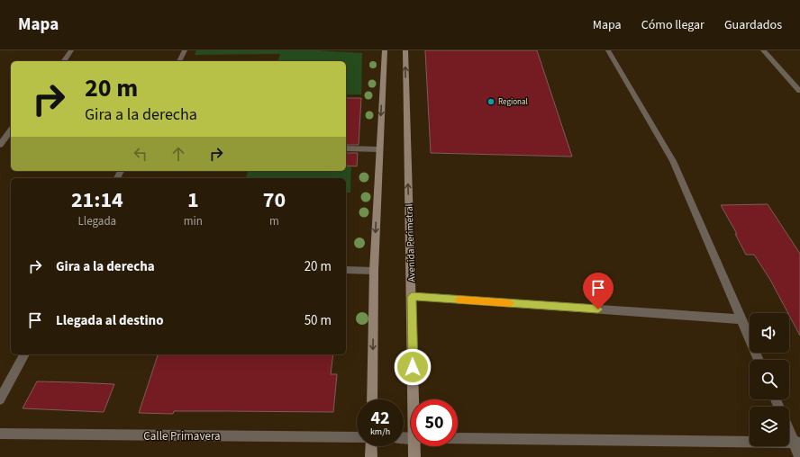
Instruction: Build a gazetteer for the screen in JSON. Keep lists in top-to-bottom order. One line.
{"streets":{"main road":["Avenida Perimetral"],"street":["Calle Primavera"]},"places":["Regional"],"page":{"header":"Mapa","nav":["Mapa","Cómo llegar","Guardados"],"turn":["20 m","Gira a la derecha"],"eta":["21:14","Llegada","1","min","70","m"],"list":[{"name":"Gira a la derecha","value":"20 m"},{"name":"Llegada al destino","value":"50 m"}],"speed":"42 km/h","limit":"50"}}
